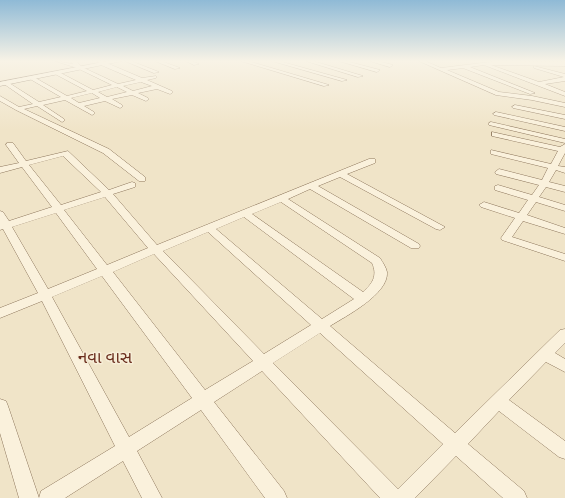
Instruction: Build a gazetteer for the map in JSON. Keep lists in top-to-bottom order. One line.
{"districts":["નવા વાસ"]}
